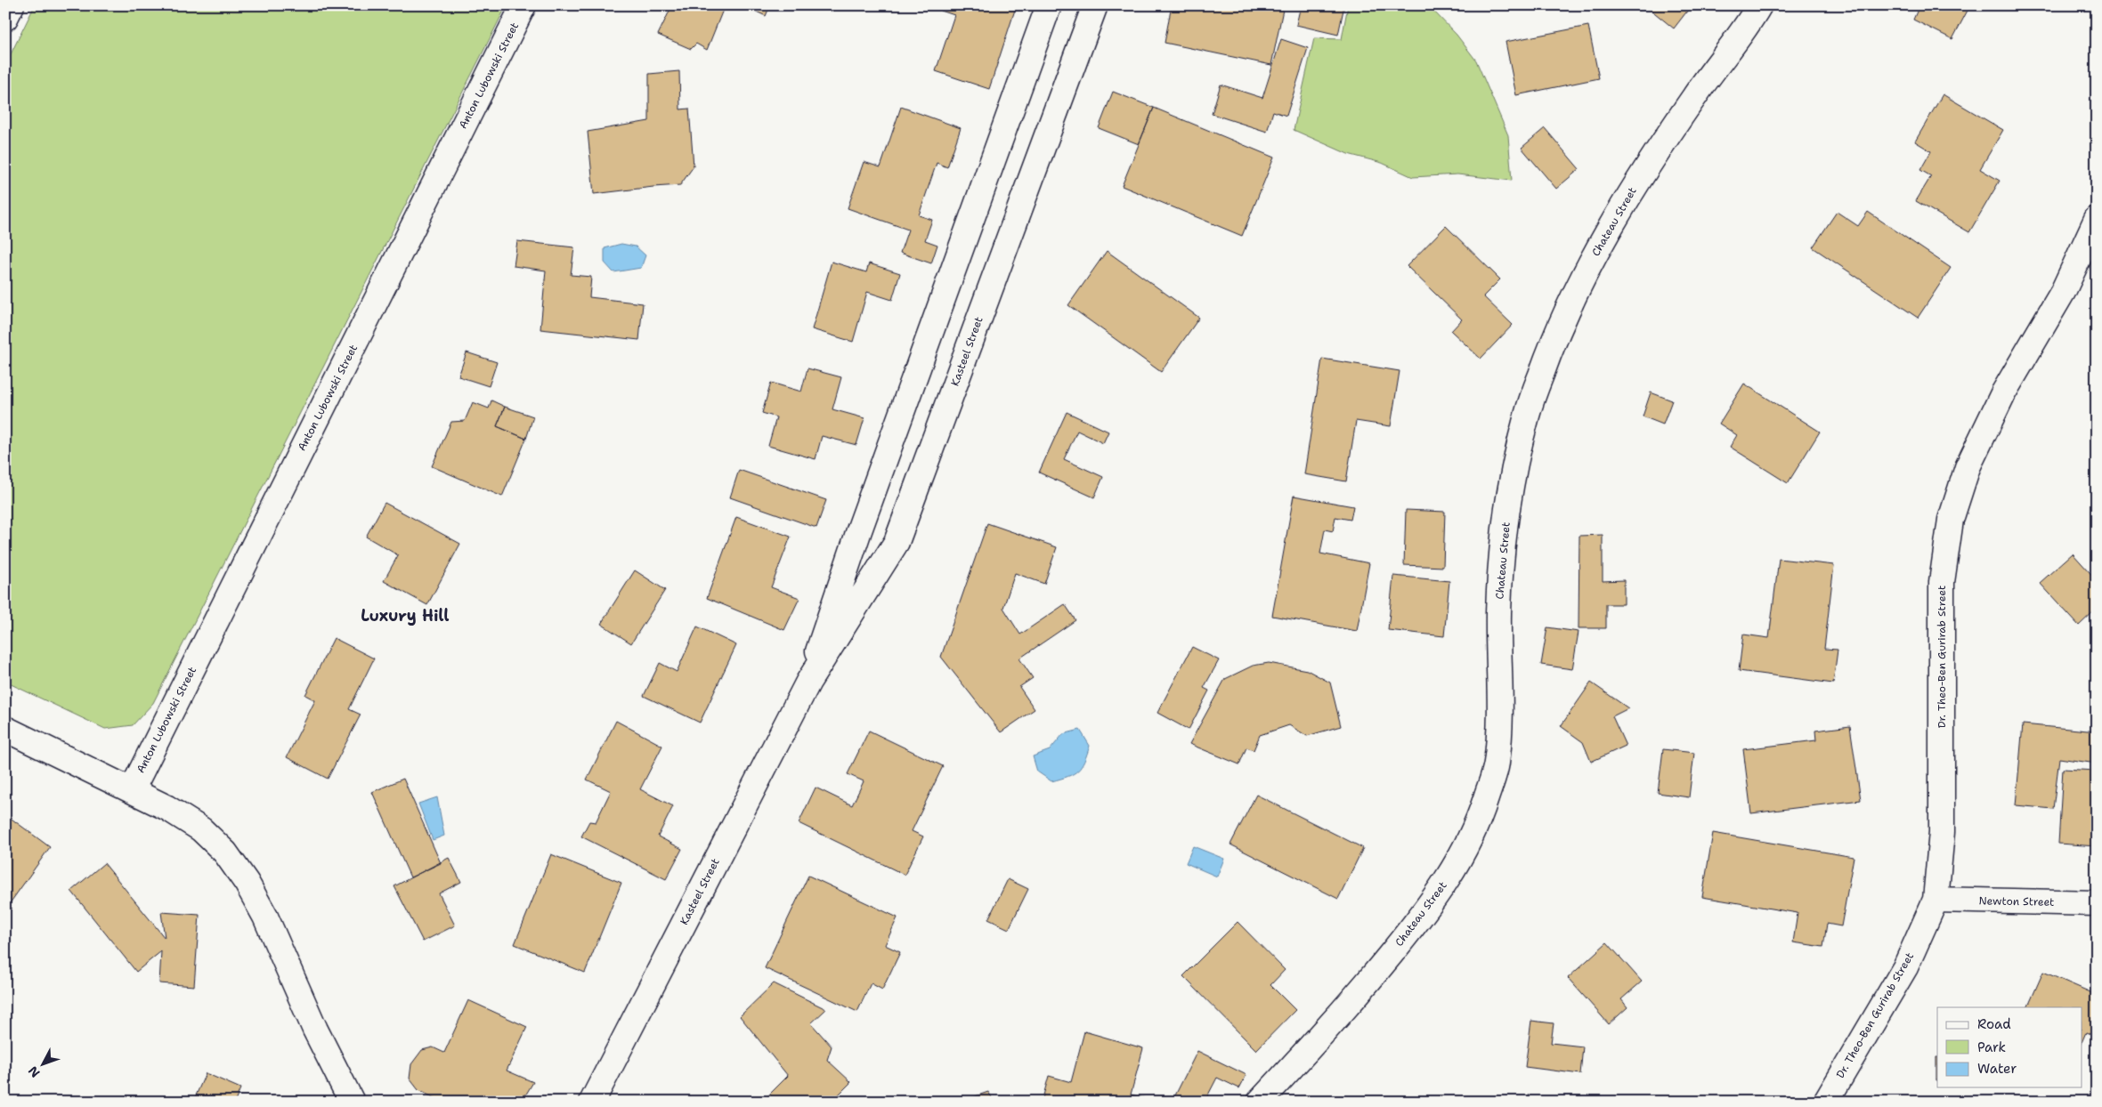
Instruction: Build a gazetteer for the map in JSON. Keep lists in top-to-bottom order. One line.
{"streets":{"street":["Anton Lubowski Street","Chateau Street","Kasteel Street","Dr. Theo-Ben Gurirab Street","Newton Street"]},"crossings":[["Dr. Theo-Ben Gurirab Street","Newton Street"]],"districts":["Luxury Hill"],"legend":["Road","Park","Water"],"north":"bottom left"}
